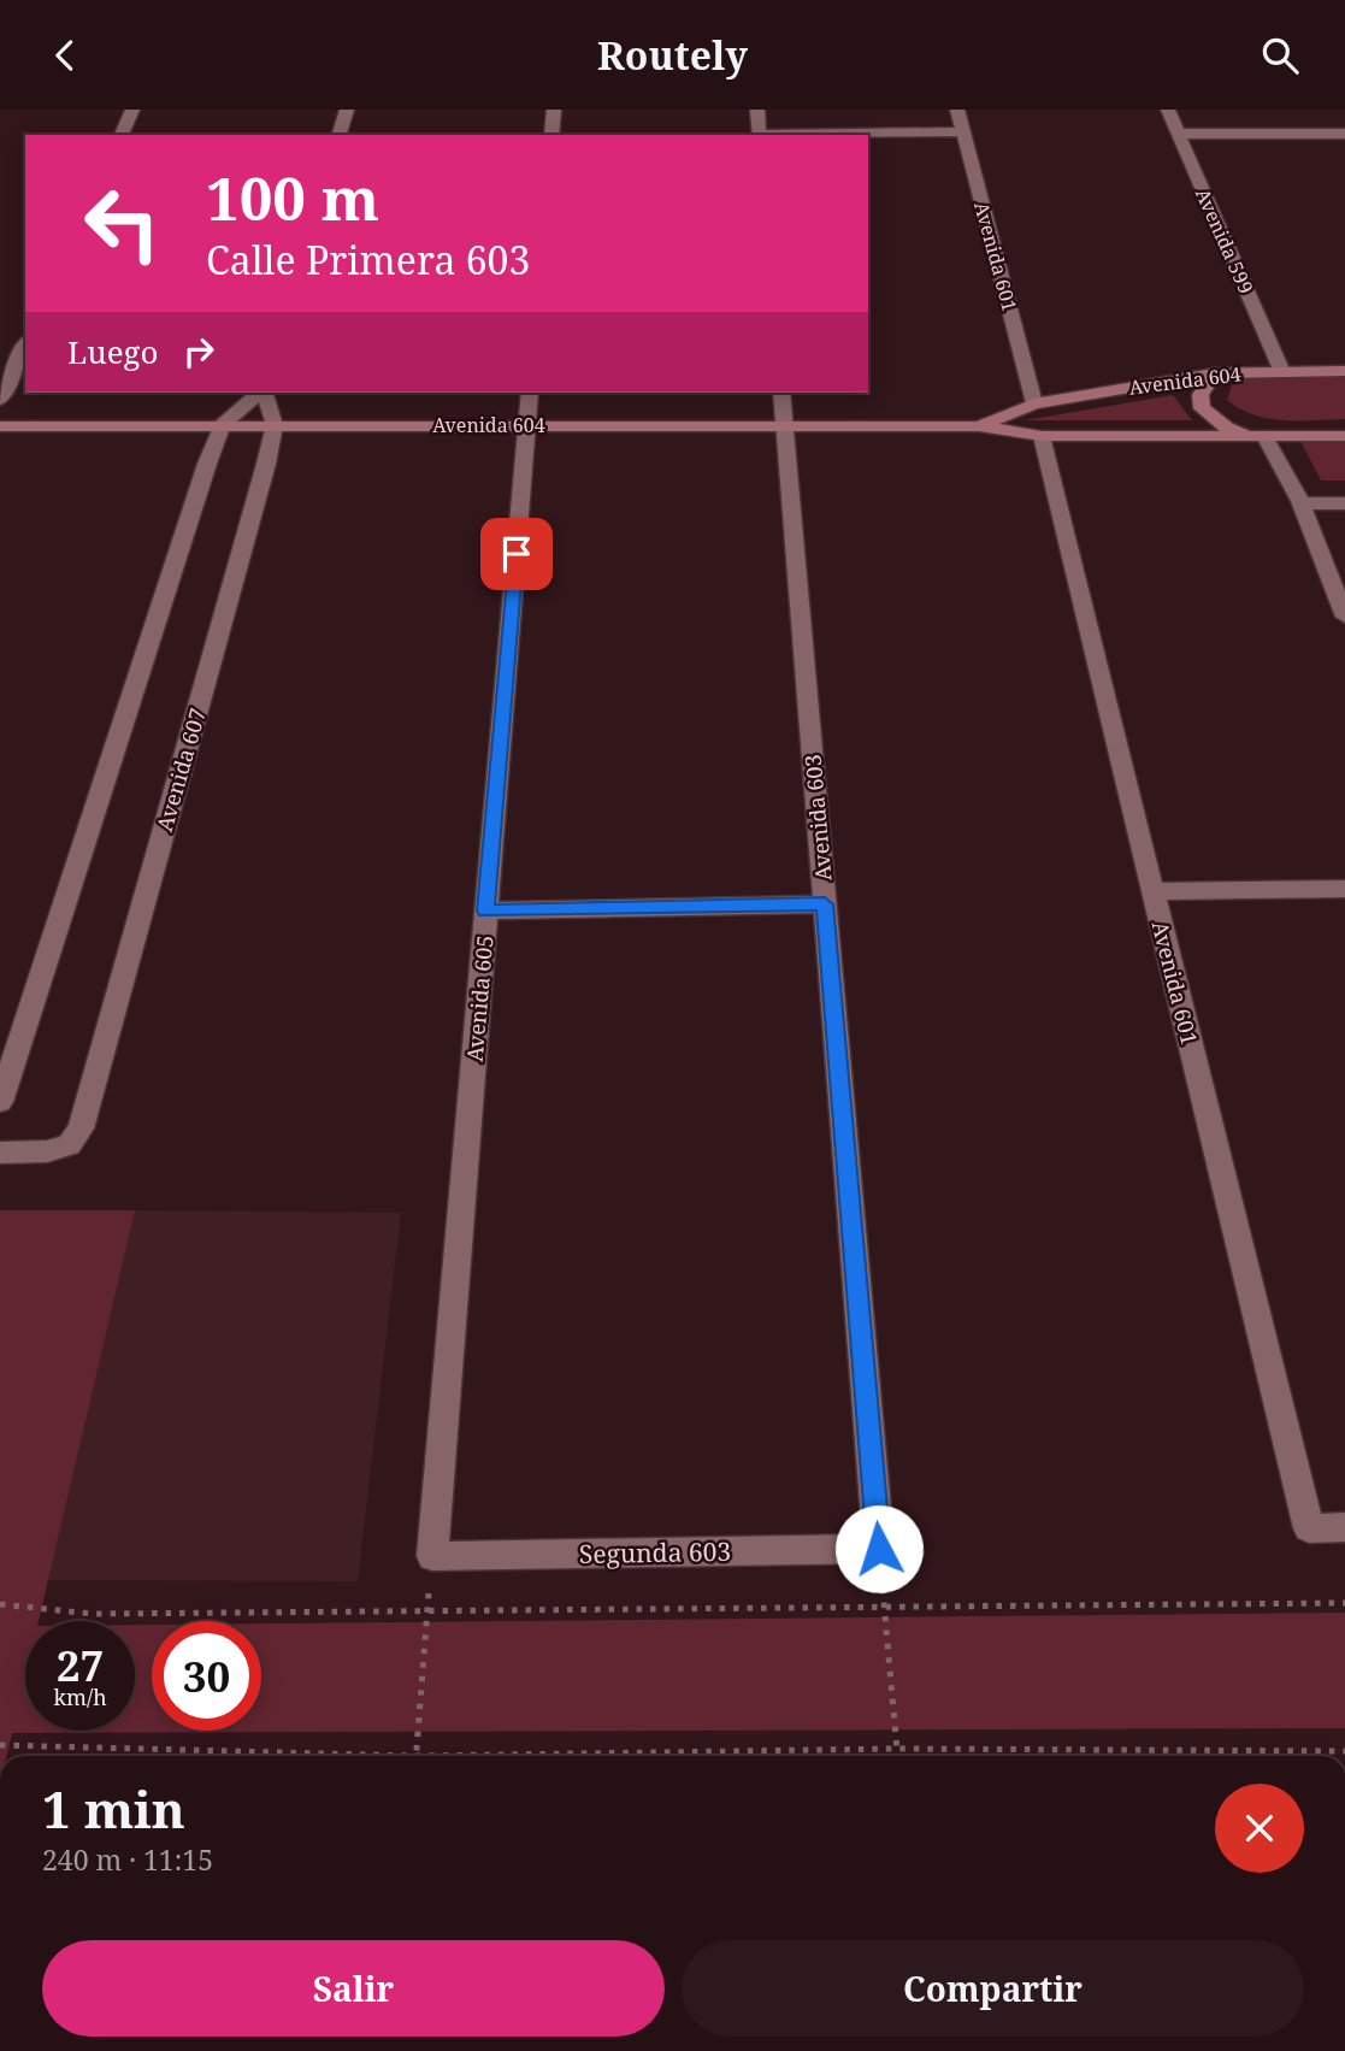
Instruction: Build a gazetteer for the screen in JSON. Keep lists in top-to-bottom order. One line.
{"streets":{"street":["Avenida 599","Avenida 601","Avenida 604","Avenida 607","Avenida 603","Avenida 605","Segunda 603"]},"crossings":[["Avenida 599","Avenida 604"],["Avenida 601","Avenida 604"],["Avenida 604","Avenida 607"],["Avenida 604","Avenida 603"],["Avenida 604","Avenida 605"],["Avenida 603","Segunda 603"],["Avenida 605","Segunda 603"]],"page":{"header":"Routely","turn":["100 m","Calle Primera 603"],"then":"Luego","speed":"27 km/h","limit":"30","heading":["1 min","240 m · 11:15"],"buttons":["Salir","Compartir"]}}
